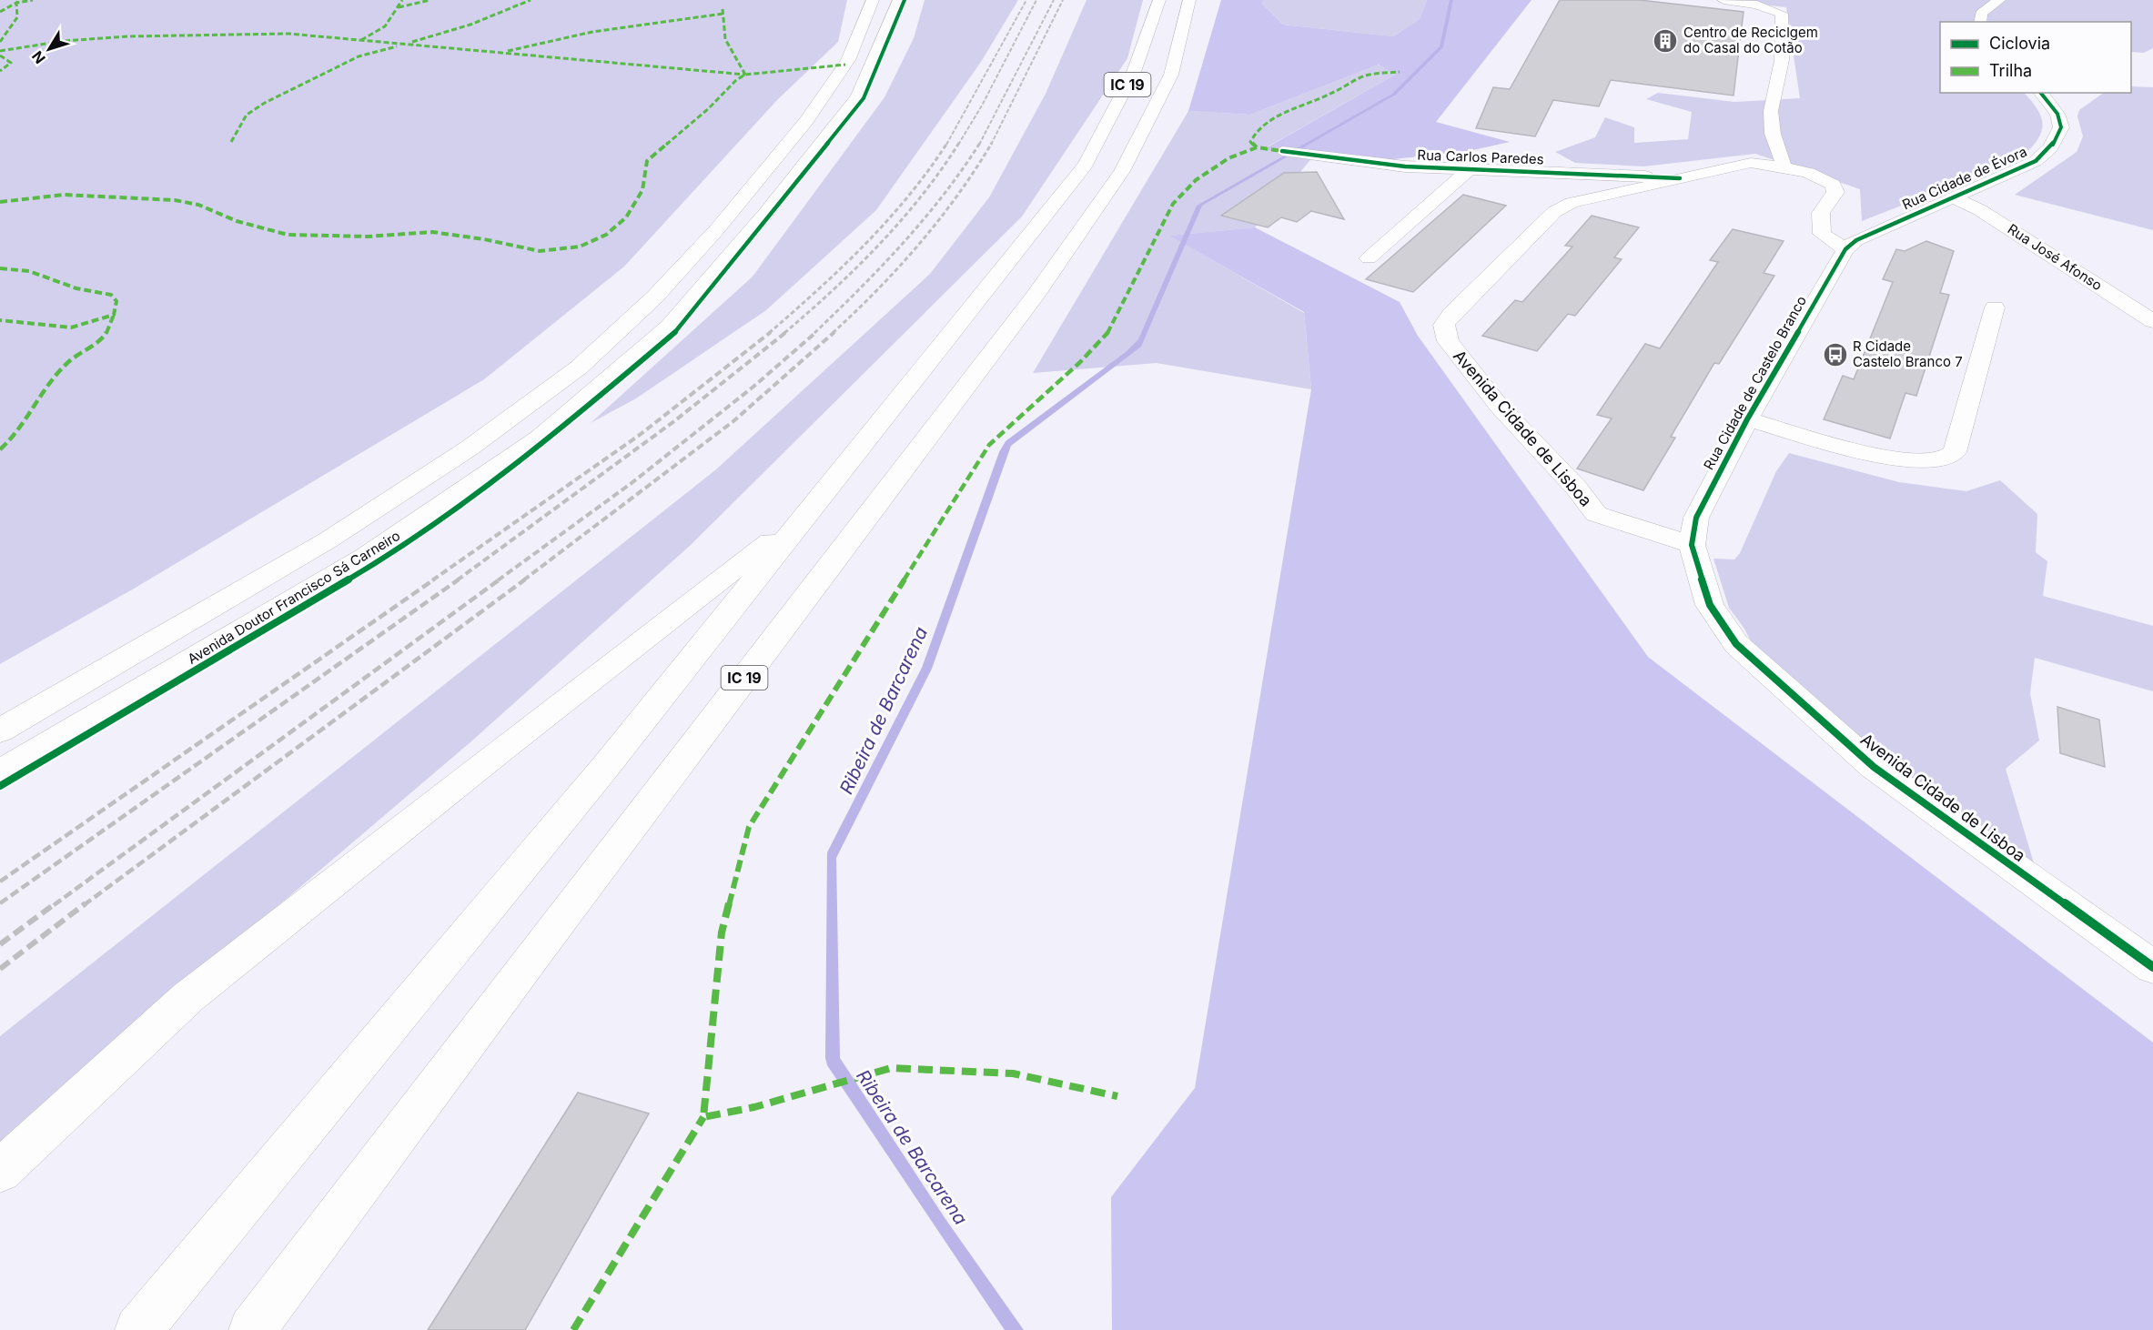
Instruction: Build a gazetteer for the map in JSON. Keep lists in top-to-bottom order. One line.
{"streets":{"main road":["IC 19","Rua Carlos Paredes","Rua Cidade de Évora","Rua José Afonso","Rua Cidade de Castelo Branco","Avenida Cidade de Lisboa","Avenida Doutor Francisco Sá Carneiro"]},"crossings":[["Rua Carlos Paredes","Avenida Cidade de Lisboa"],["Rua Cidade de Évora","Rua José Afonso"],["Rua Cidade de Évora","Rua Cidade de Castelo Branco"],["Rua Cidade de Castelo Branco","Avenida Cidade de Lisboa"]],"water":["Ribeira de Barcarena"],"places":{"building":["Centro de Reciclgem do Casal do Cotão"],"bus stop":["R Cidade Castelo Branco 7"]},"legend":["Ciclovia","Trilha"],"north":"bottom left"}
